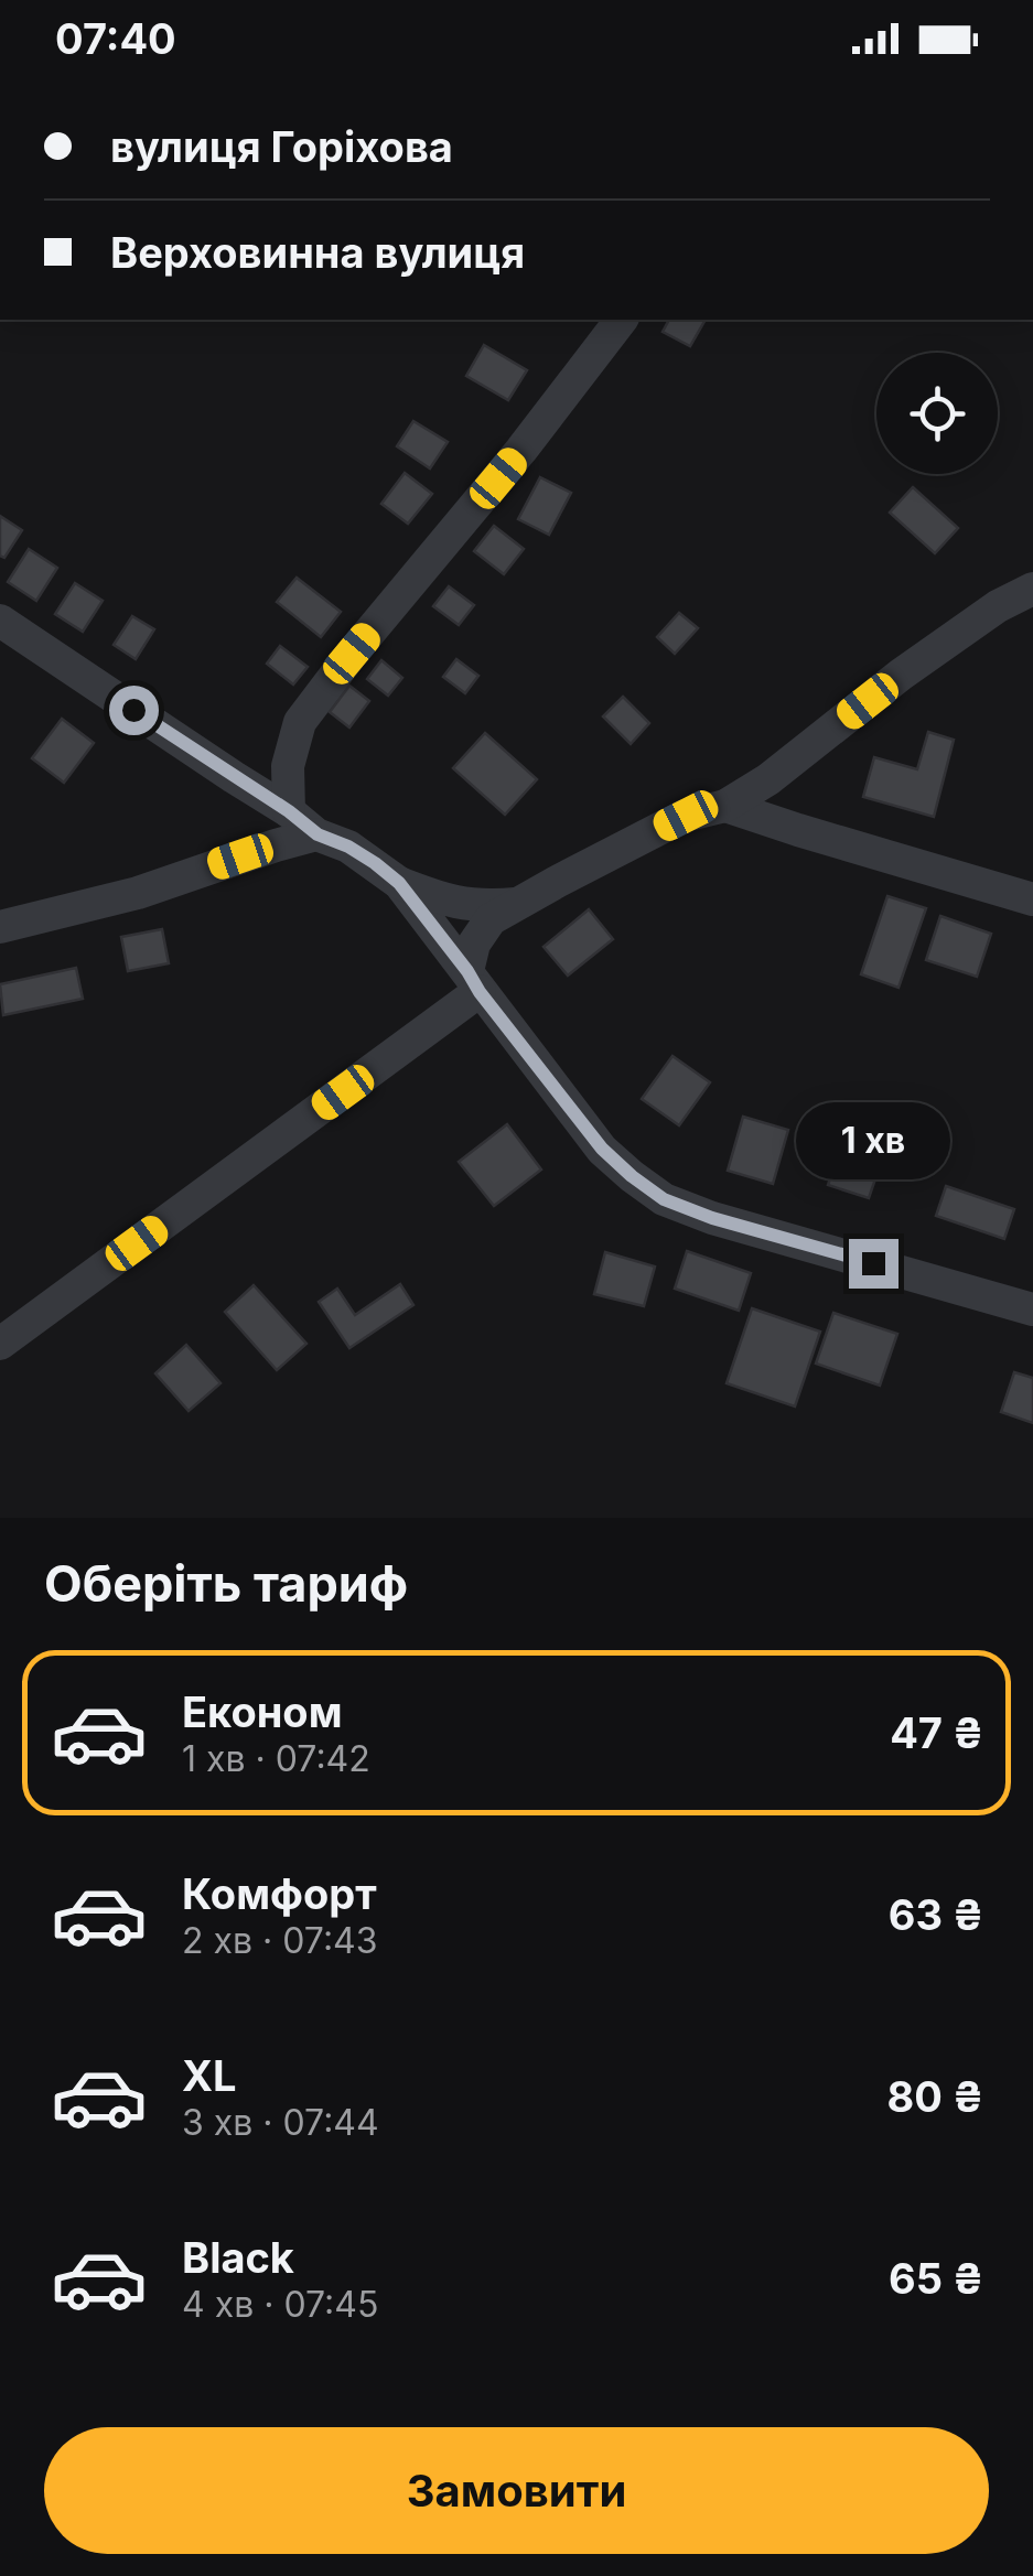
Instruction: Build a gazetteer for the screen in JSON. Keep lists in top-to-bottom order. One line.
{"page":{"status":"07:40","banner":["вулиця Горіхова","Верховинна вулиця"],"bubble":"1 хв","heading":"Оберіть тариф","list":[{"name":"Економ","note":"1 хв · 07:42","value":"47 ₴"},{"name":"Комфорт","note":"2 хв · 07:43","value":"63 ₴"},{"name":"XL","note":"3 хв · 07:44","value":"80 ₴"},{"name":"Black","note":"4 хв · 07:45","value":"65 ₴"}],"buttons":"Замовити"}}
